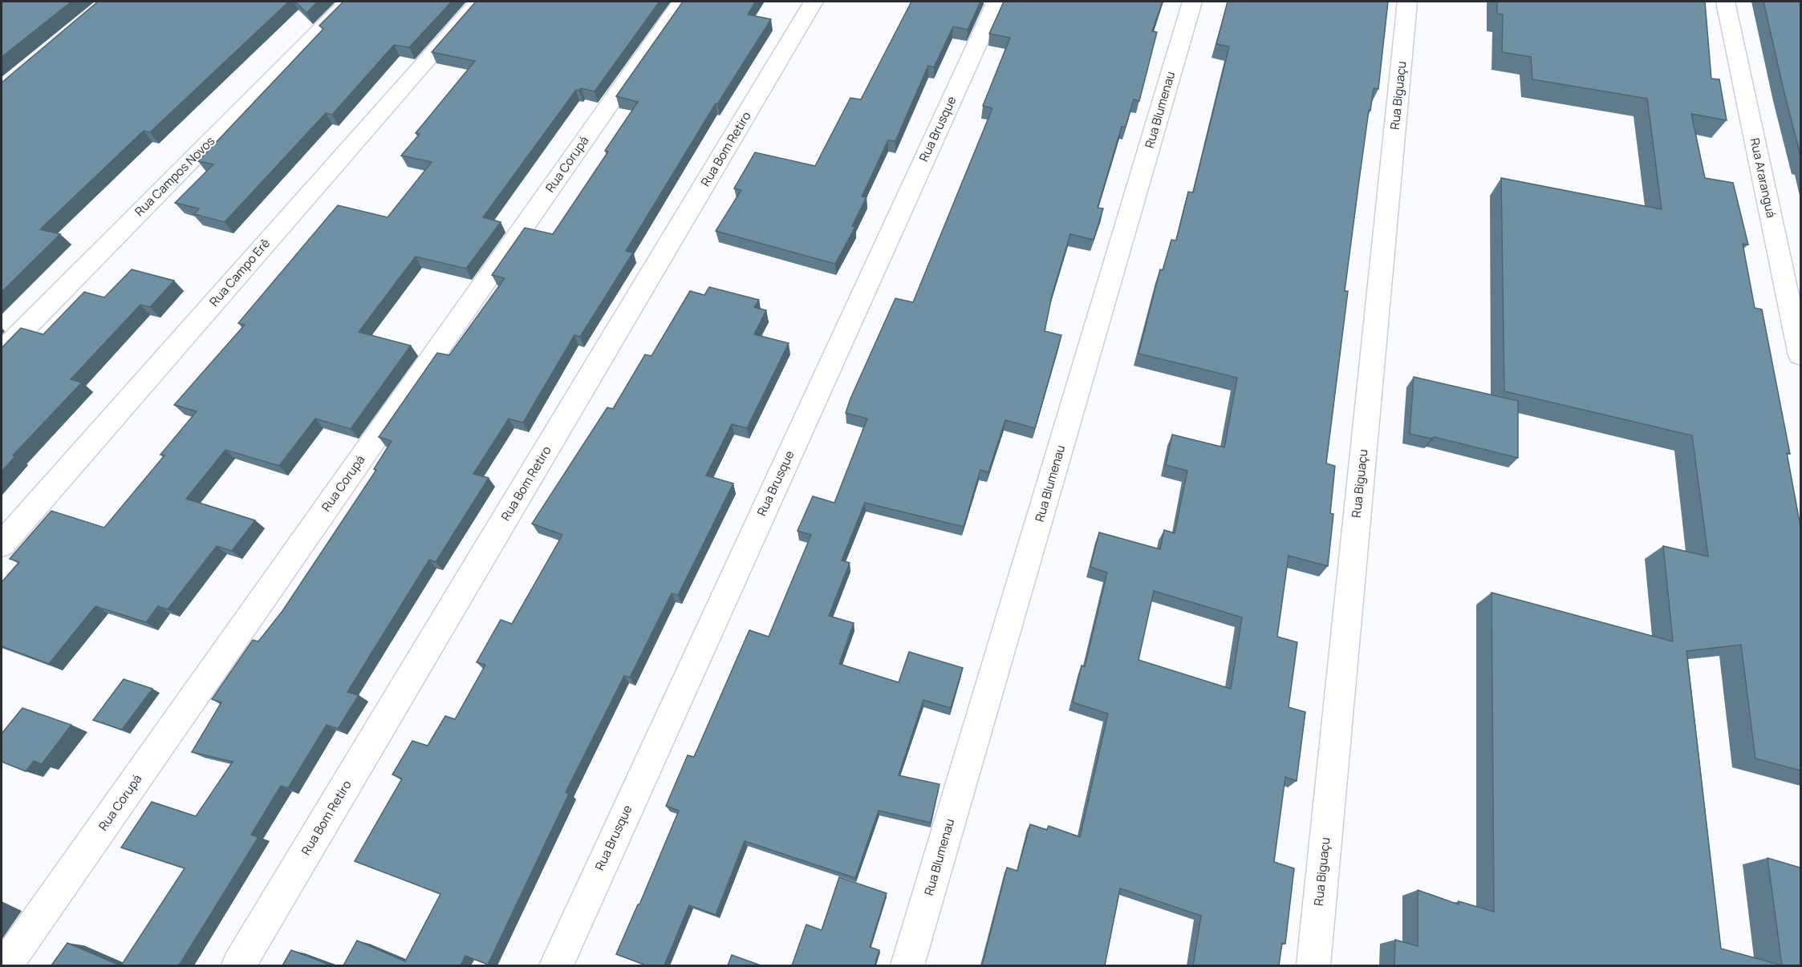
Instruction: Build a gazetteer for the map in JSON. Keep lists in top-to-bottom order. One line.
{"streets":{"street":["Rua Biguaçu","Rua Blumenau","Rua Brusque","Rua Bom Retiro","Rua Corupá","Rua Campos Novos","Rua Araranguá","Rua Campo Erê"]}}
